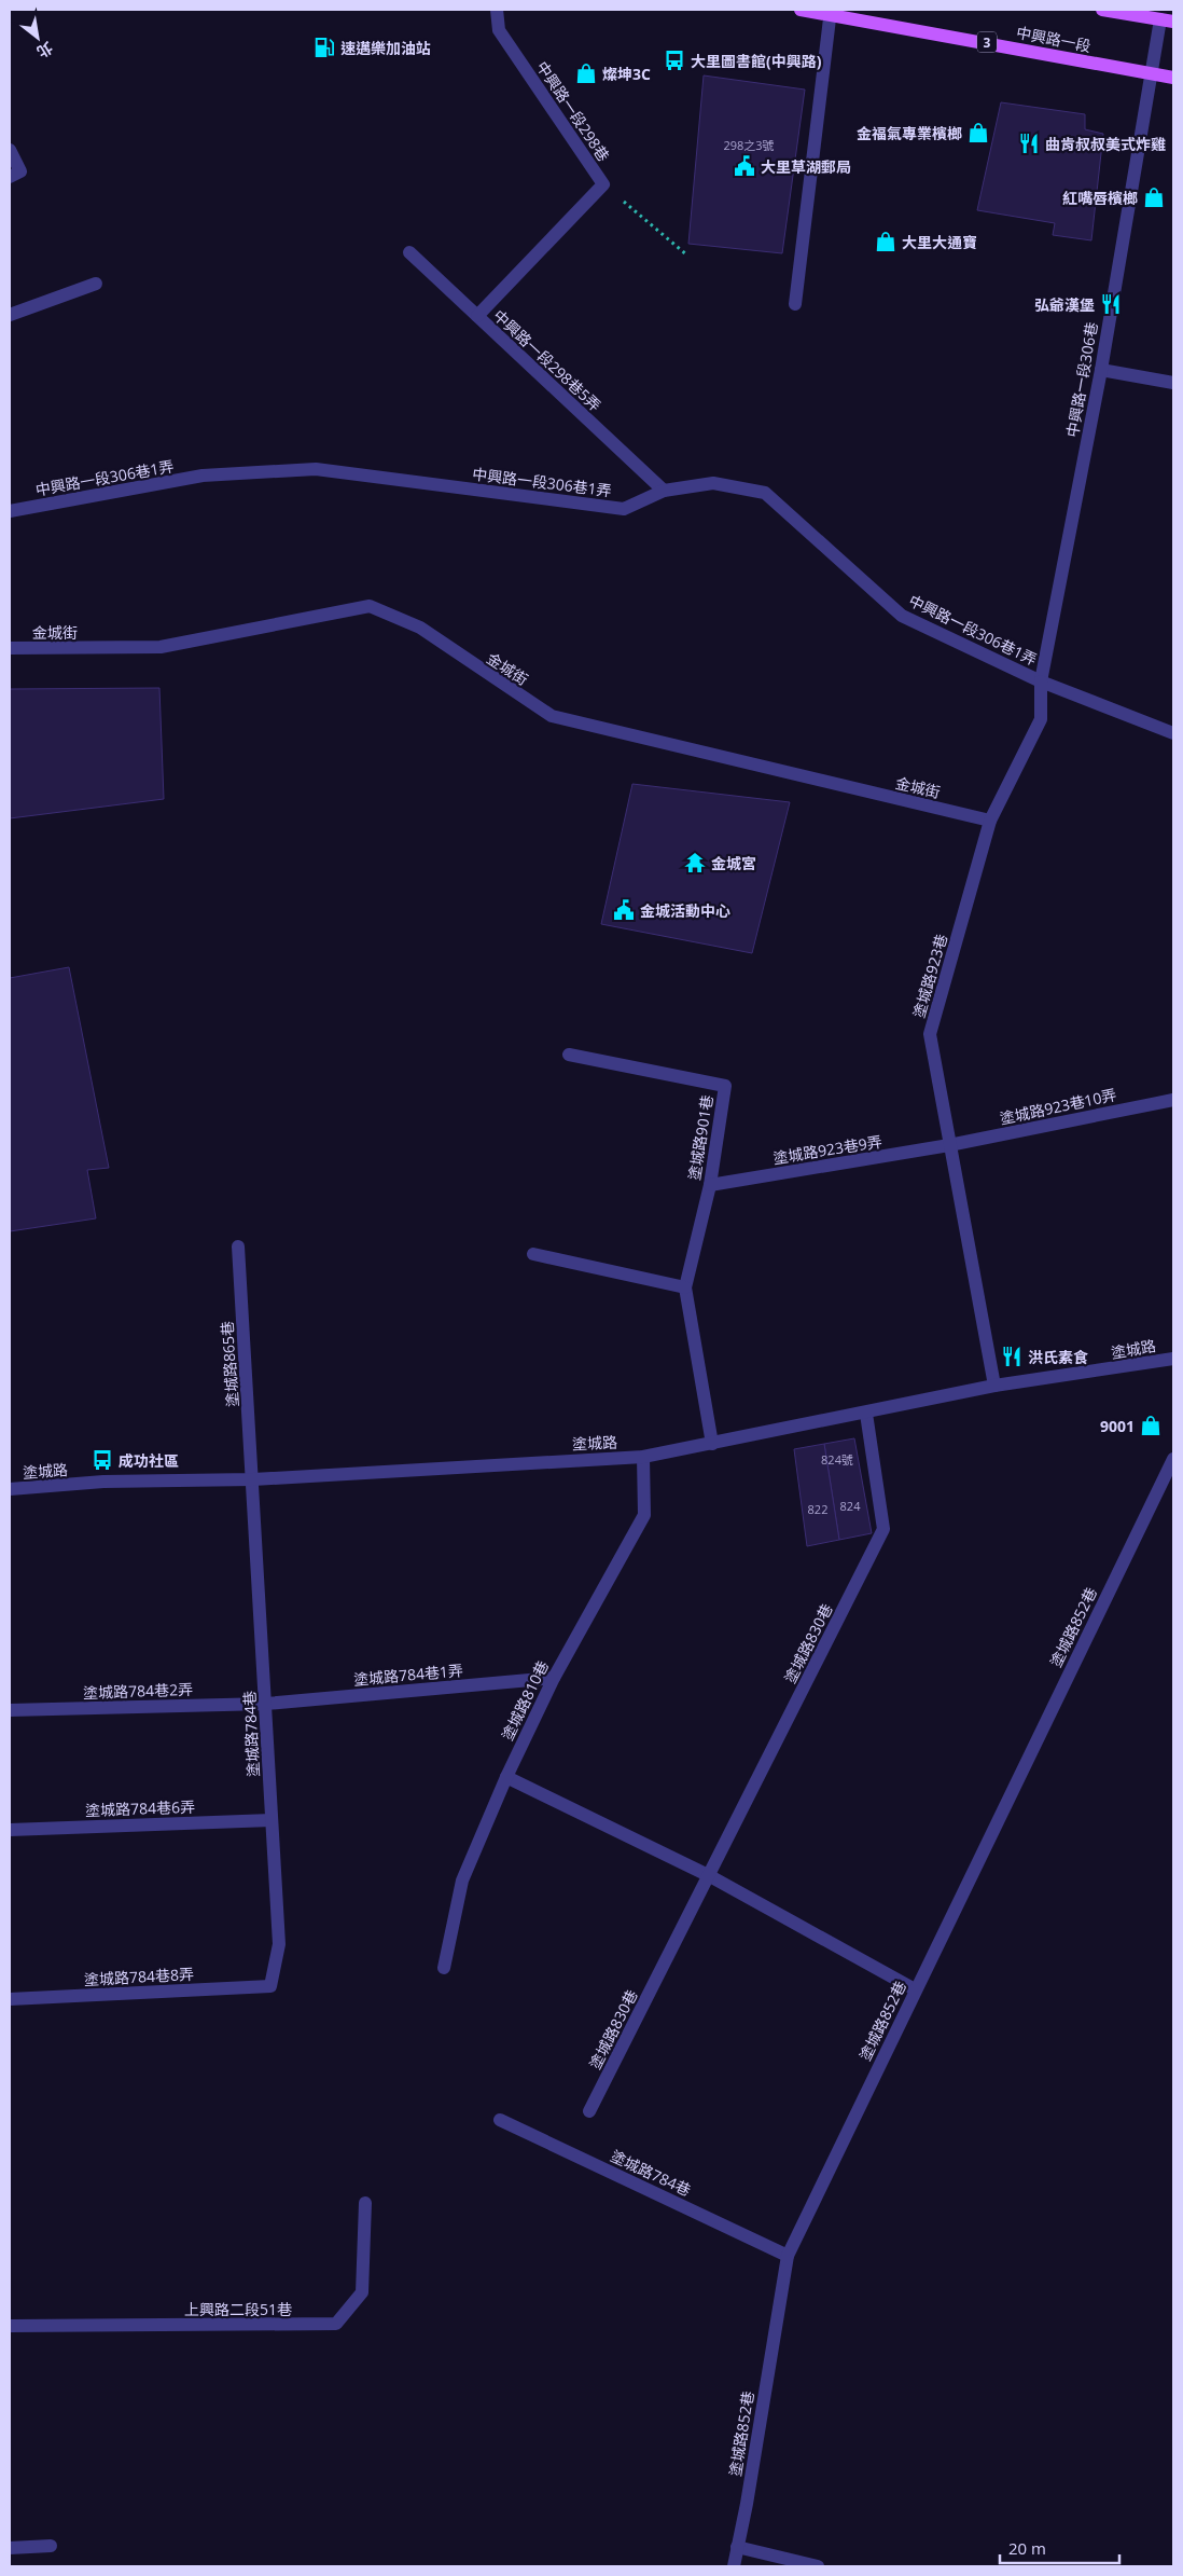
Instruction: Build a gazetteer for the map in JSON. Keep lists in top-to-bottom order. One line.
{"streets":{"main road":["中興路一段","3"],"street":["中興路一段298巷","中興路一段298巷5弄","中興路一段306巷","中興路一段306巷1弄","金城街","塗城路923巷","塗城路923巷10弄","塗城路901巷","塗城路923巷9弄","塗城路","塗城路865巷","塗城路852巷","塗城路830巷","塗城路784巷1弄","塗城路784巷2弄","塗城路810巷","塗城路784巷","塗城路784巷6弄","塗城路784巷8弄","上興路二段51巷"]},"crossings":[["中興路一段","中興路一段306巷"],["中興路一段298巷","中興路一段298巷5弄"],["中興路一段298巷5弄","中興路一段306巷1弄"],["中興路一段306巷","中興路一段306巷1弄"],["中興路一段306巷","塗城路923巷"],["中興路一段306巷1弄","塗城路923巷"],["金城街","塗城路923巷"],["塗城路923巷","塗城路923巷10弄"],["塗城路923巷","塗城路923巷9弄"],["塗城路923巷","塗城路"],["塗城路923巷10弄","塗城路923巷9弄"],["塗城路901巷","塗城路923巷9弄"],["塗城路901巷","塗城路"],["塗城路","塗城路865巷"],["塗城路","塗城路830巷"],["塗城路","塗城路810巷"],["塗城路","塗城路784巷"],["塗城路865巷","塗城路784巷"],["塗城路852巷","塗城路784巷"],["塗城路784巷1弄","塗城路784巷2弄"],["塗城路784巷1弄","塗城路810巷"],["塗城路784巷1弄","塗城路784巷"],["塗城路784巷2弄","塗城路784巷"],["塗城路784巷","塗城路784巷6弄"],["塗城路784巷","塗城路784巷8弄"]],"places":{"fuel station":["速邁樂加油站"],"bus stop":["大里圖書館(中興路)","成功社區"],"shop":["燦坤3C","金福氣專業檳榔","紅嘴唇檳榔","大里大通寶","9001"],"restaurant":["曲肯叔叔美式炸雞","弘爺漢堡","洪氏素食"],"public building":["大里草湖郵局","金城活動中心"],"temple":["金城宮"]},"house_numbers":["298之3號","824號","824","822"],"scale_bar":"20 m","north":"bottom right"}
